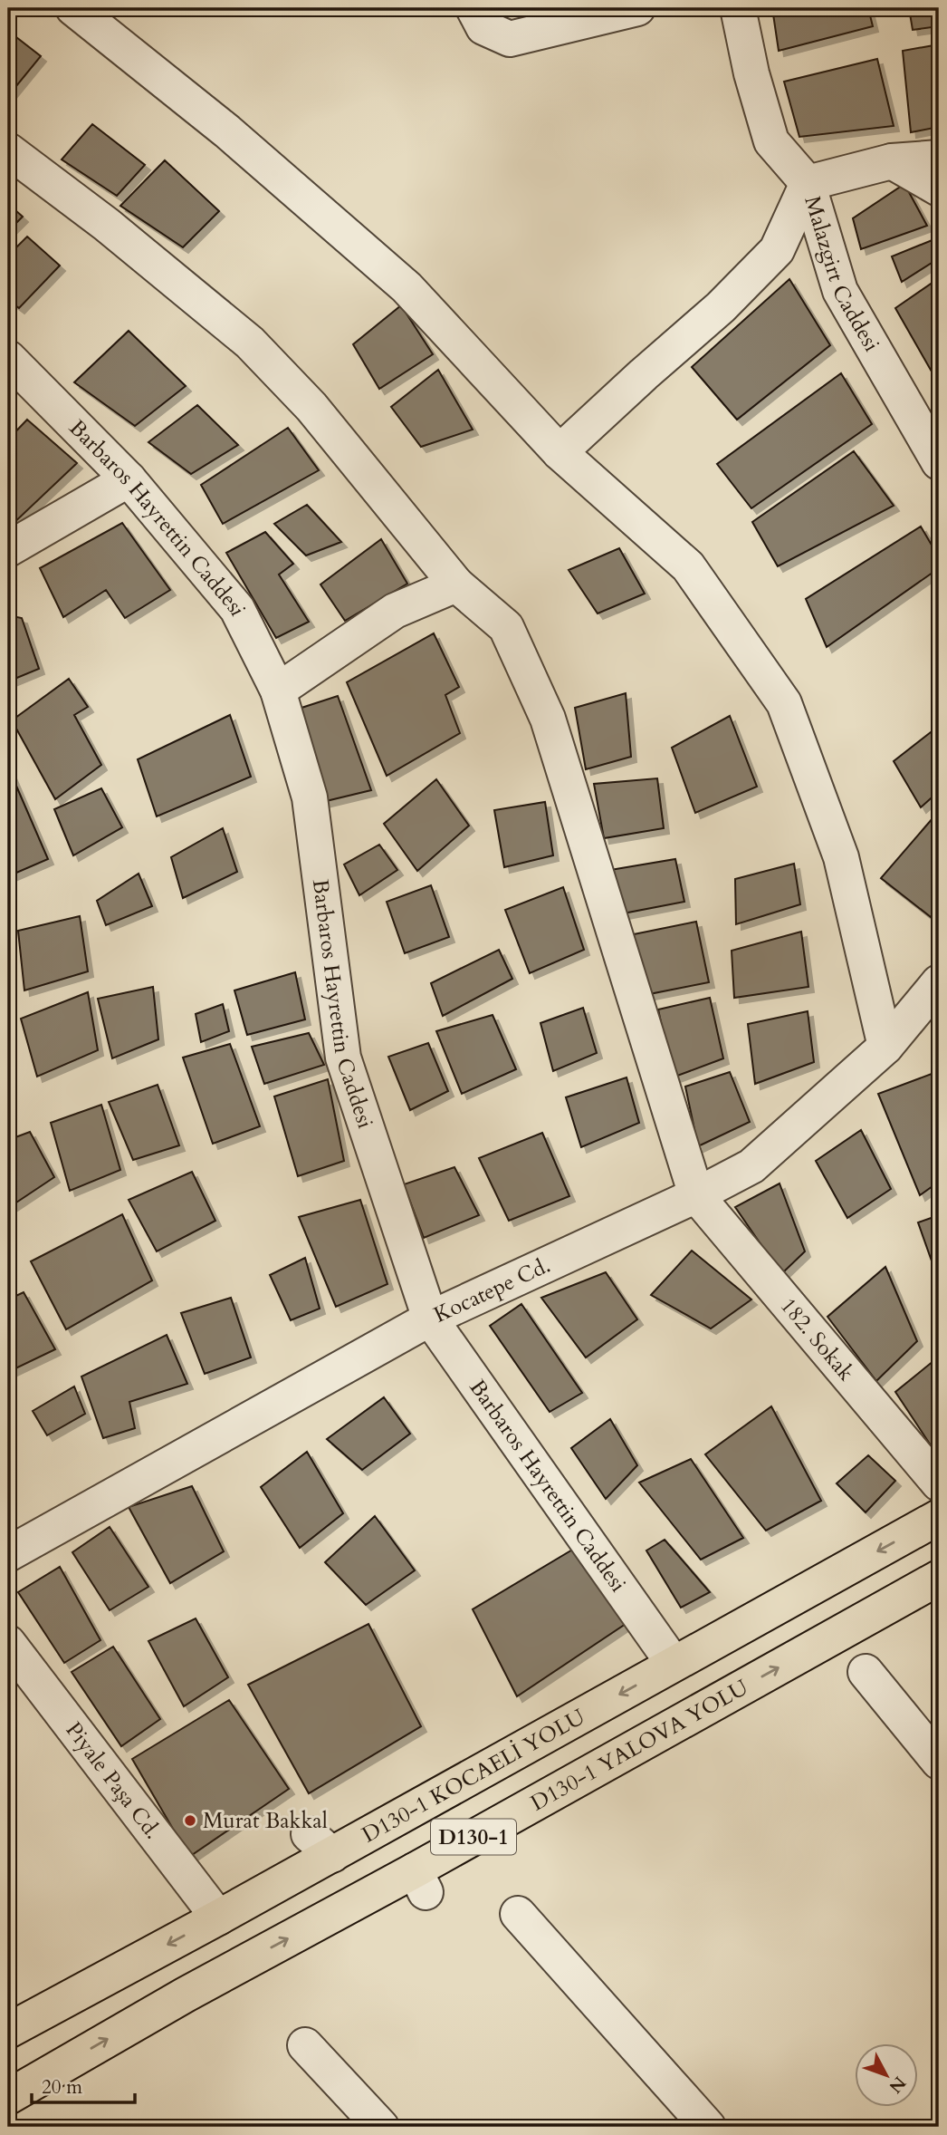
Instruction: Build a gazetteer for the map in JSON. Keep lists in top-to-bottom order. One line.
{"streets":{"highway":["D130-1 YALOVA YOLU","D130-1 KOCAELİ YOLU","D130-1"],"street":["Malazgirt Caddesi","Barbaros Hayrettin Caddesi","Kocatepe Cd.","182. Sokak","Piyale Paşa Cd."]},"crossings":[["Barbaros Hayrettin Caddesi","Kocatepe Cd."],["Barbaros Hayrettin Caddesi","D130-1 KOCAELİ YOLU"],["Kocatepe Cd.","182. Sokak"],["D130-1 KOCAELİ YOLU","Piyale Paşa Cd."]],"one_way":["D130-1 YALOVA YOLU","D130-1 KOCAELİ YOLU"],"places":["Murat Bakkal"],"scale_bar":"20 m","north":"bottom right"}
